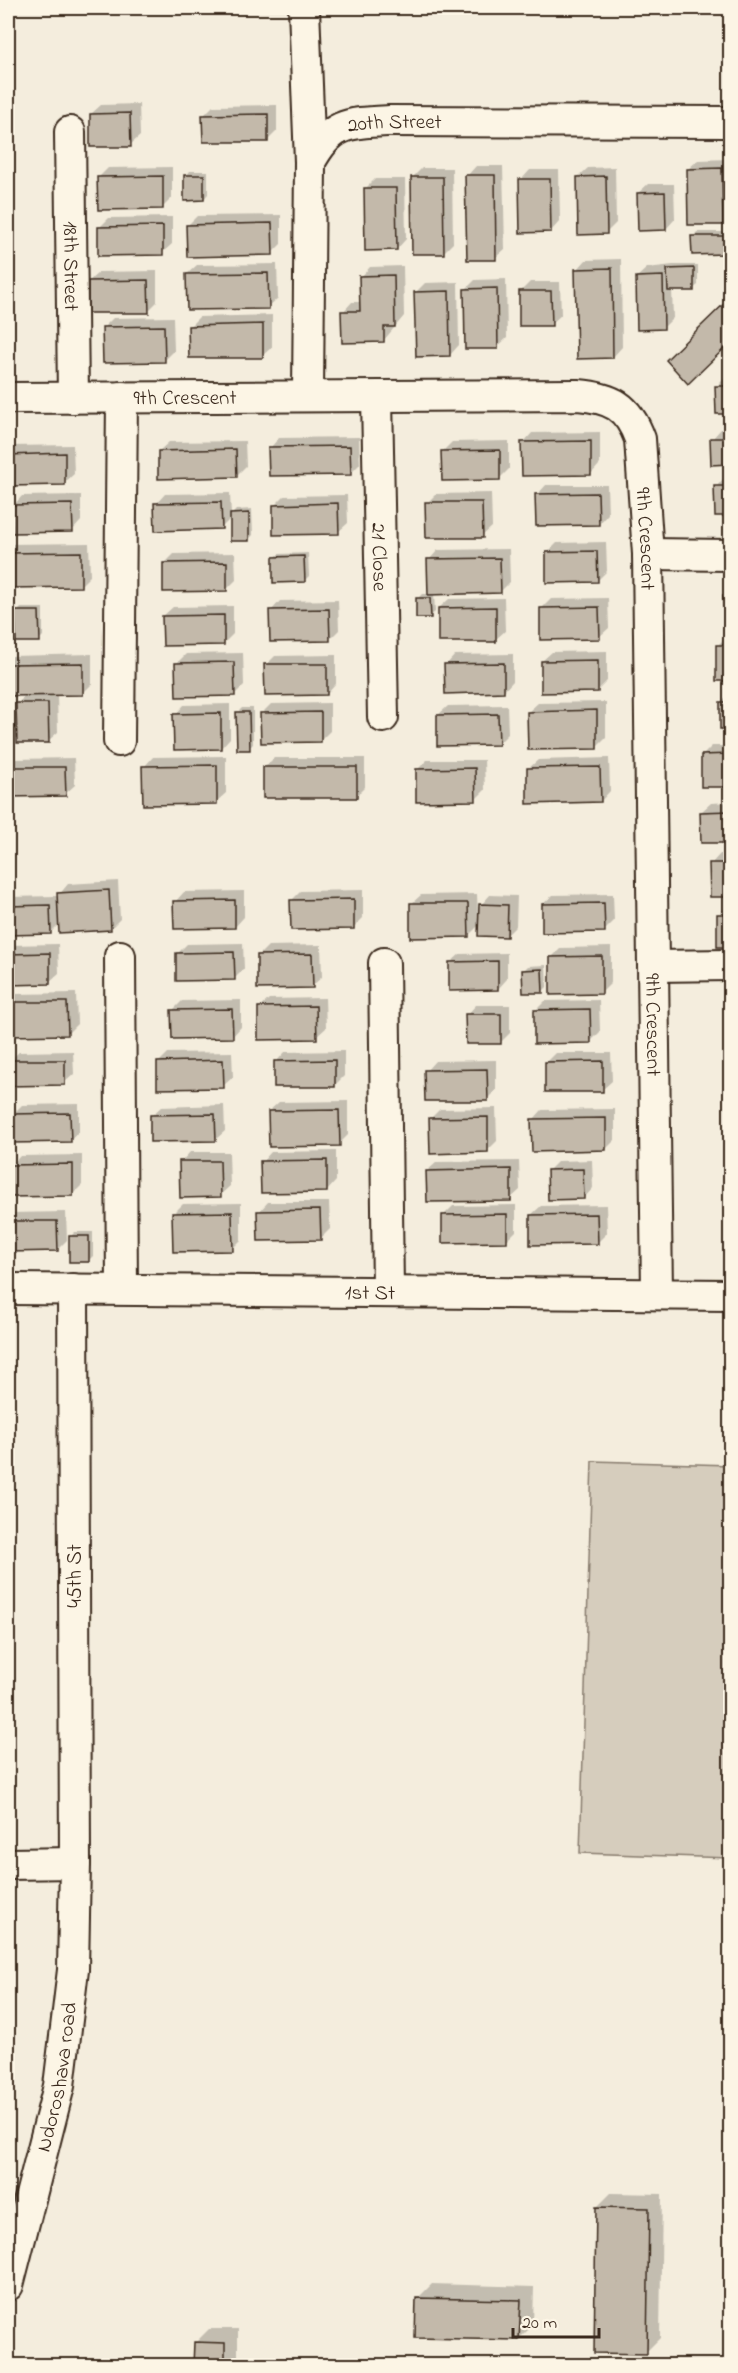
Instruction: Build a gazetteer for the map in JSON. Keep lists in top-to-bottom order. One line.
{"streets":{"street":["20th Street","18th Street","9th Crescent","21 Close","1st St","45th St","Ndoroshava road"]},"crossings":[["18th Street","9th Crescent"],["9th Crescent","21 Close"],["9th Crescent","1st St"],["1st St","45th St"],["45th St","Ndoroshava road"]],"scale_bar":"20 m"}
